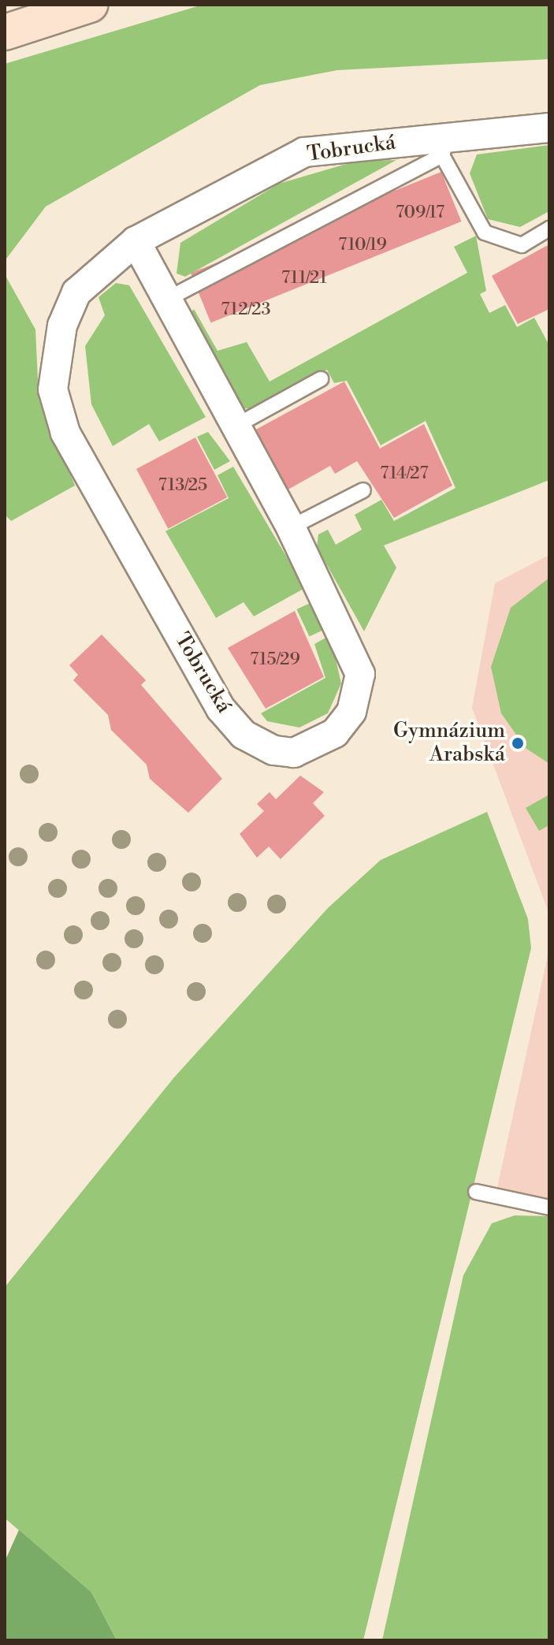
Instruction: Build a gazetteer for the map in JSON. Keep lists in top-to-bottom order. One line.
{"streets":{"street":["Tobrucká"]},"places":["Gymnázium Arabská"],"house_numbers":["709/17","710/19","711/21","712/23","714/27","713/25","715/29"]}
